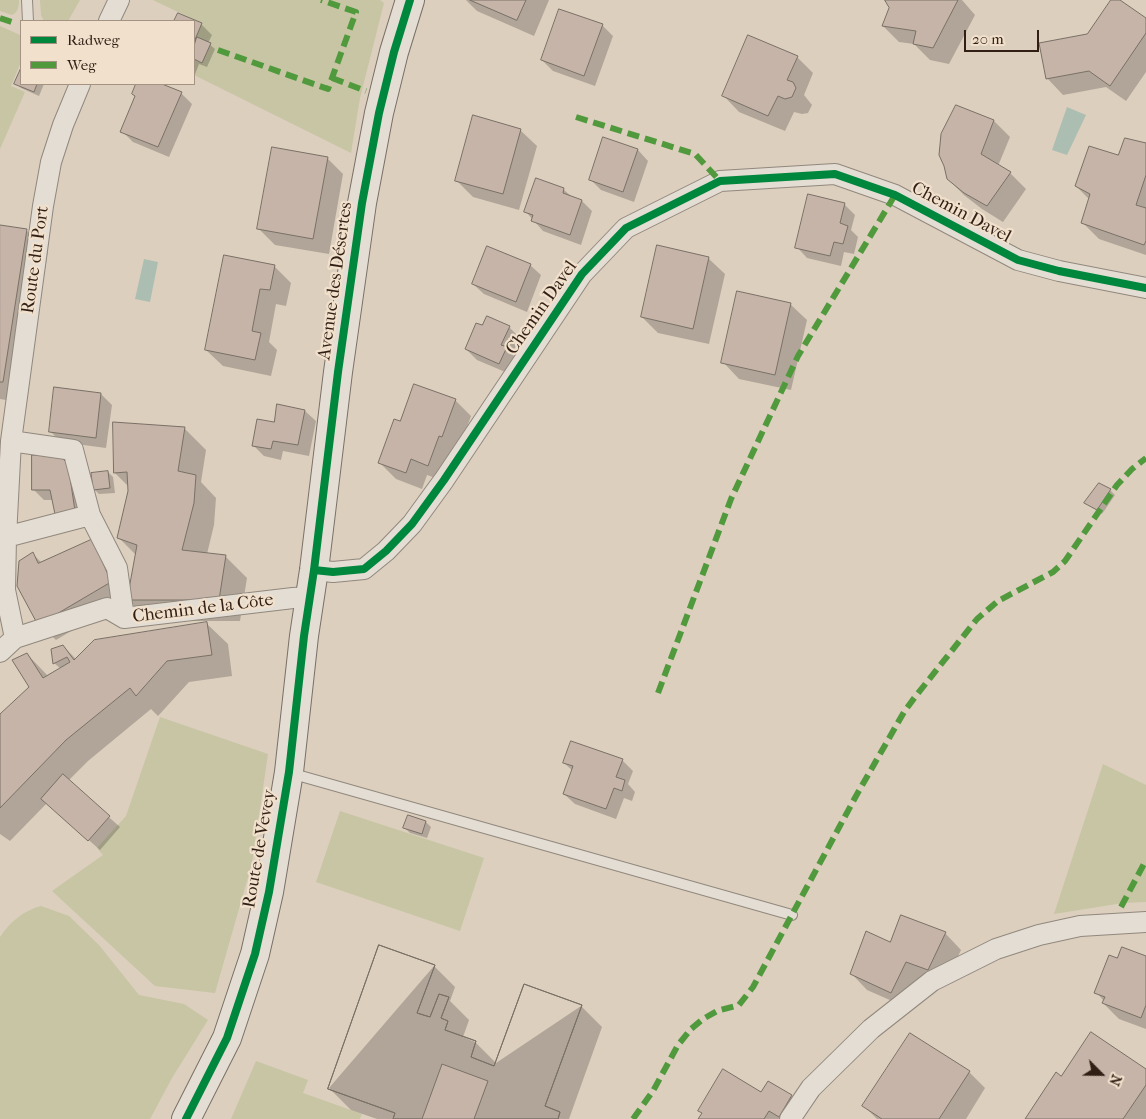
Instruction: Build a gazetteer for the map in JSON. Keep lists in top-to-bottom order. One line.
{"streets":{"main road":["Avenue des Désertes","Route de Vevey"],"street":["Chemin Davel","Route du Port","Chemin de la Côte"]},"crossings":[["Chemin Davel","Avenue des Désertes"],["Chemin Davel","Route de Vevey"],["Route du Port","Chemin de la Côte"],["Avenue des Désertes","Route de Vevey"],["Chemin de la Côte","Route de Vevey"]],"legend":["Radweg","Weg"],"scale_bar":"20 m","north":"bottom right"}
